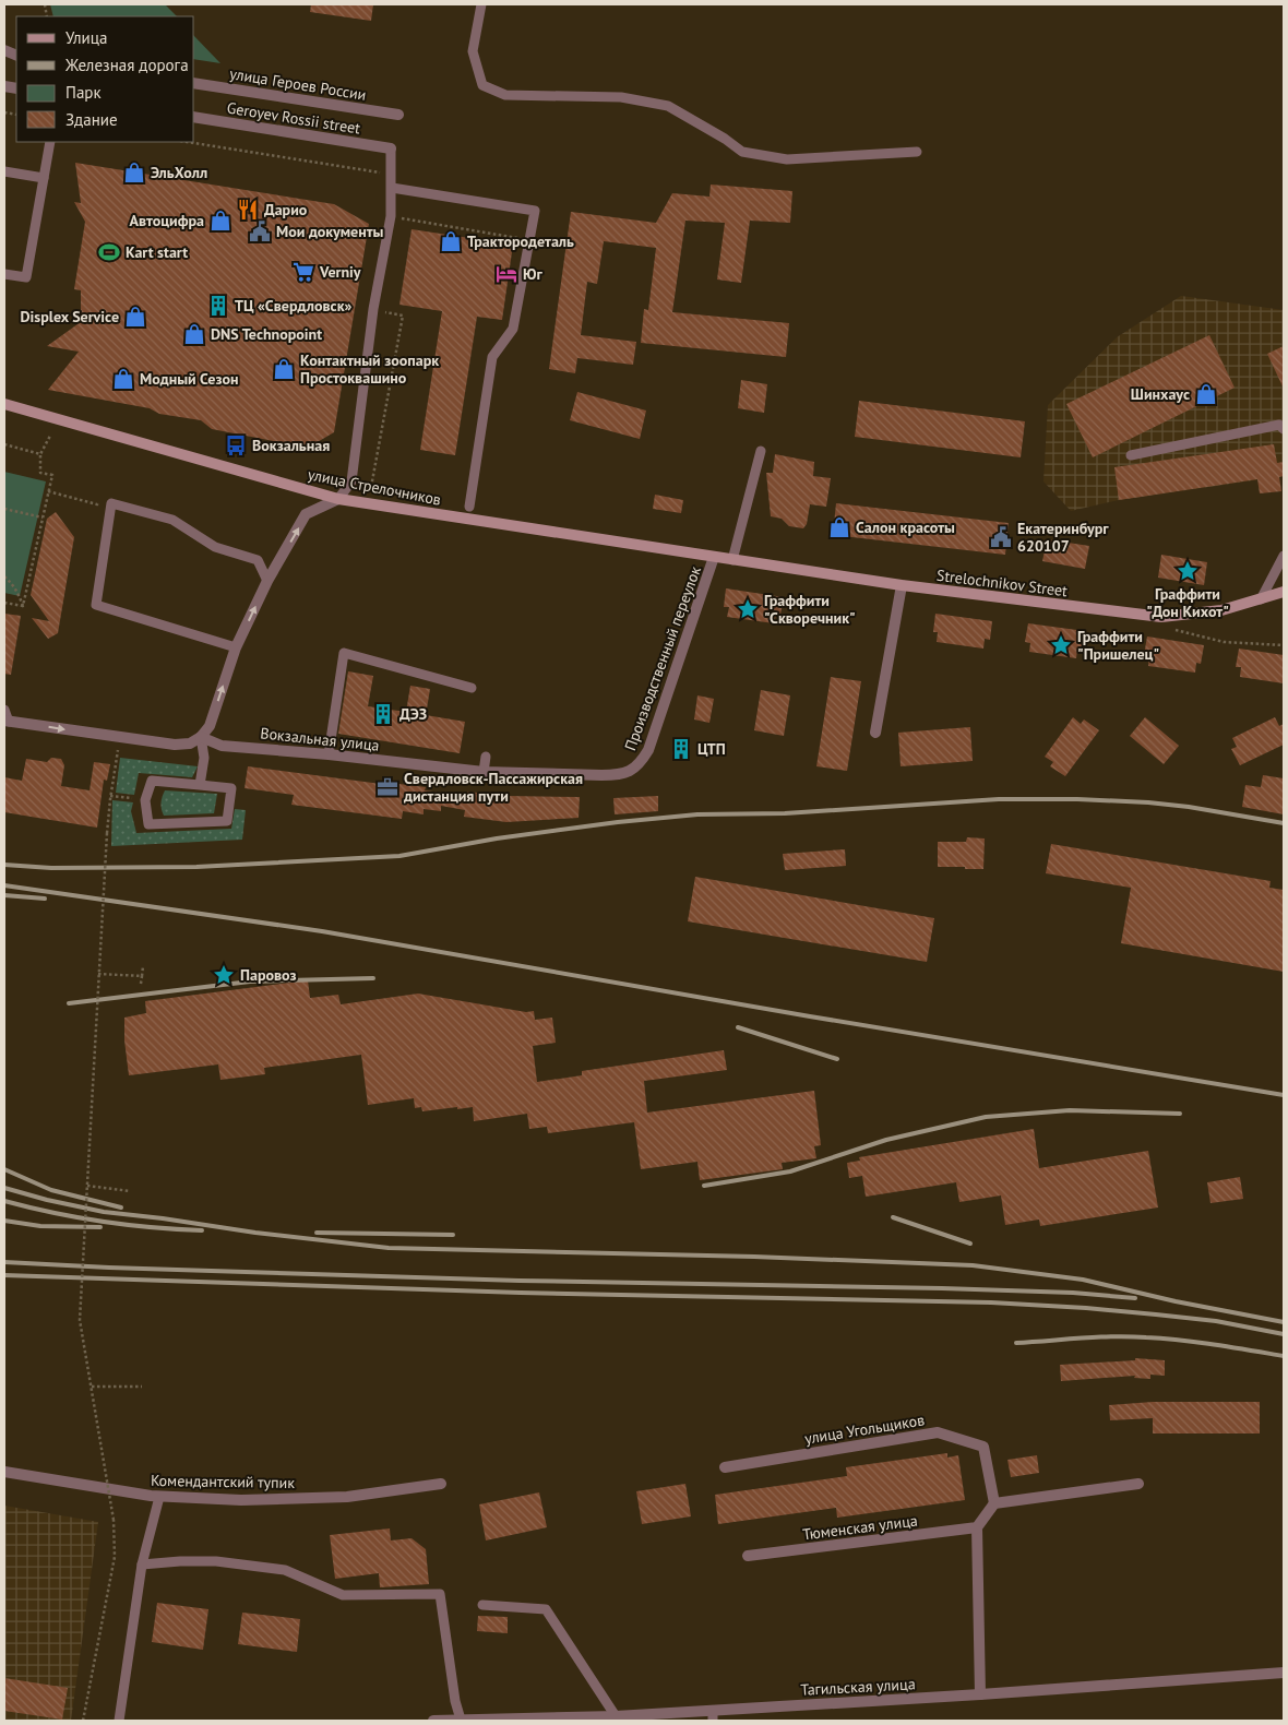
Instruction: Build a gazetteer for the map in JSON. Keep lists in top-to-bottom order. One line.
{"streets":{"main road":["улица Стрелочников","Strelochnikov Street"],"street":["улица Героев России","Geroyev Rossii street","Производственный переулок","Вокзальная улица","улица Угольщиков","Комендантский тупик","Тюменская улица","Тагильская улица"]},"crossings":[["улица Стрелочников","Strelochnikov Street"],["улица Стрелочников","Производственный переулок"],["Strelochnikov Street","Производственный переулок"],["Производственный переулок","Вокзальная улица"]],"places":{"shop":["ЭльХолл","Автоцифра","Трактородеталь","Displex Service","DNS Technopoint","Контактный зоопарк Простоквашино","Модный Сезон","Шинхаус","Салон красоты"],"restaurant":["Дарио"],"public building":["Мои документы","Екатеринбург 620107"],"sports":["Kart start"],"supermarket":["Verniy"],"hotel":["Юг"],"building":["ТЦ «Свердловск»","ДЭЗ","ЦТП"],"bus stop":["Вокзальная"],"place":["Граффити \"Дон Кихот\"","Граффити \"Скворечник\"","Граффити \"Пришелец\"","Паровоз"],"office":["Свердловск-Пассажирская дистанция пути"]},"legend":["Улица","Железная дорога","Парк","Здание"]}
